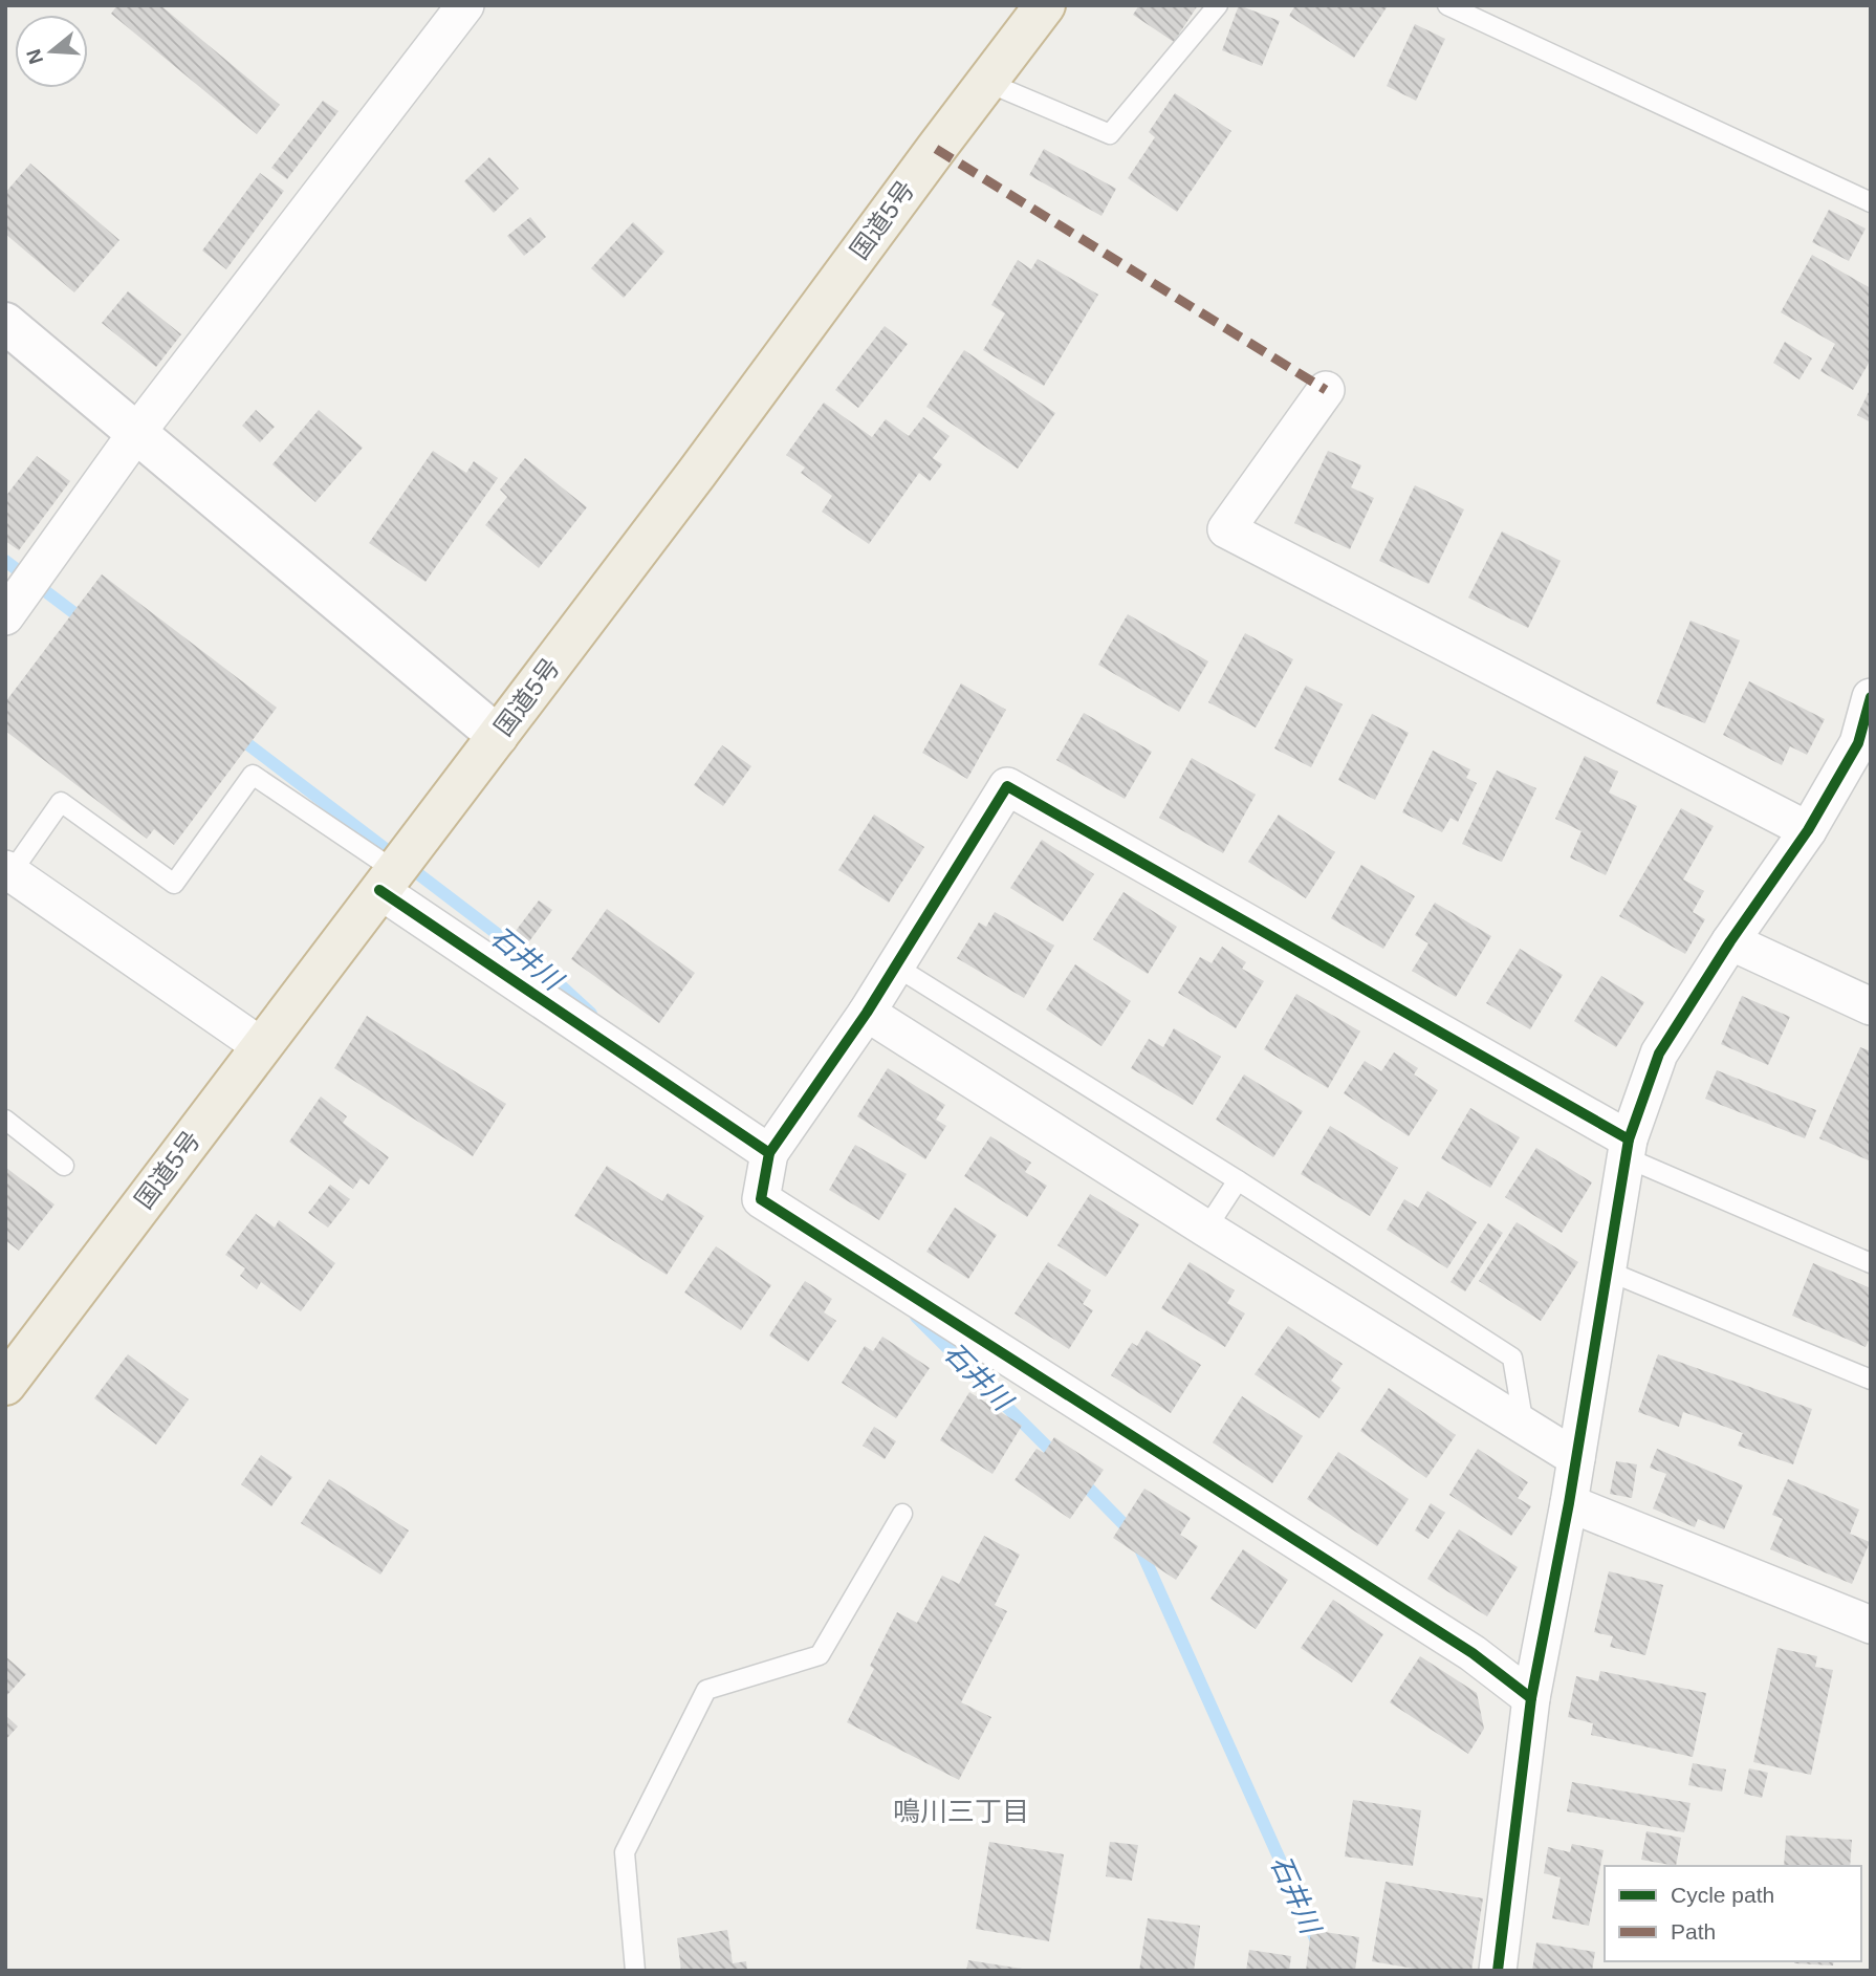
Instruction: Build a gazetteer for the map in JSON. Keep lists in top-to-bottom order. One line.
{"streets":{"highway":["国道5号"]},"districts":["鳴川三丁目"],"water":["石井川"],"legend":["Cycle path","Path"],"north":"left"}
